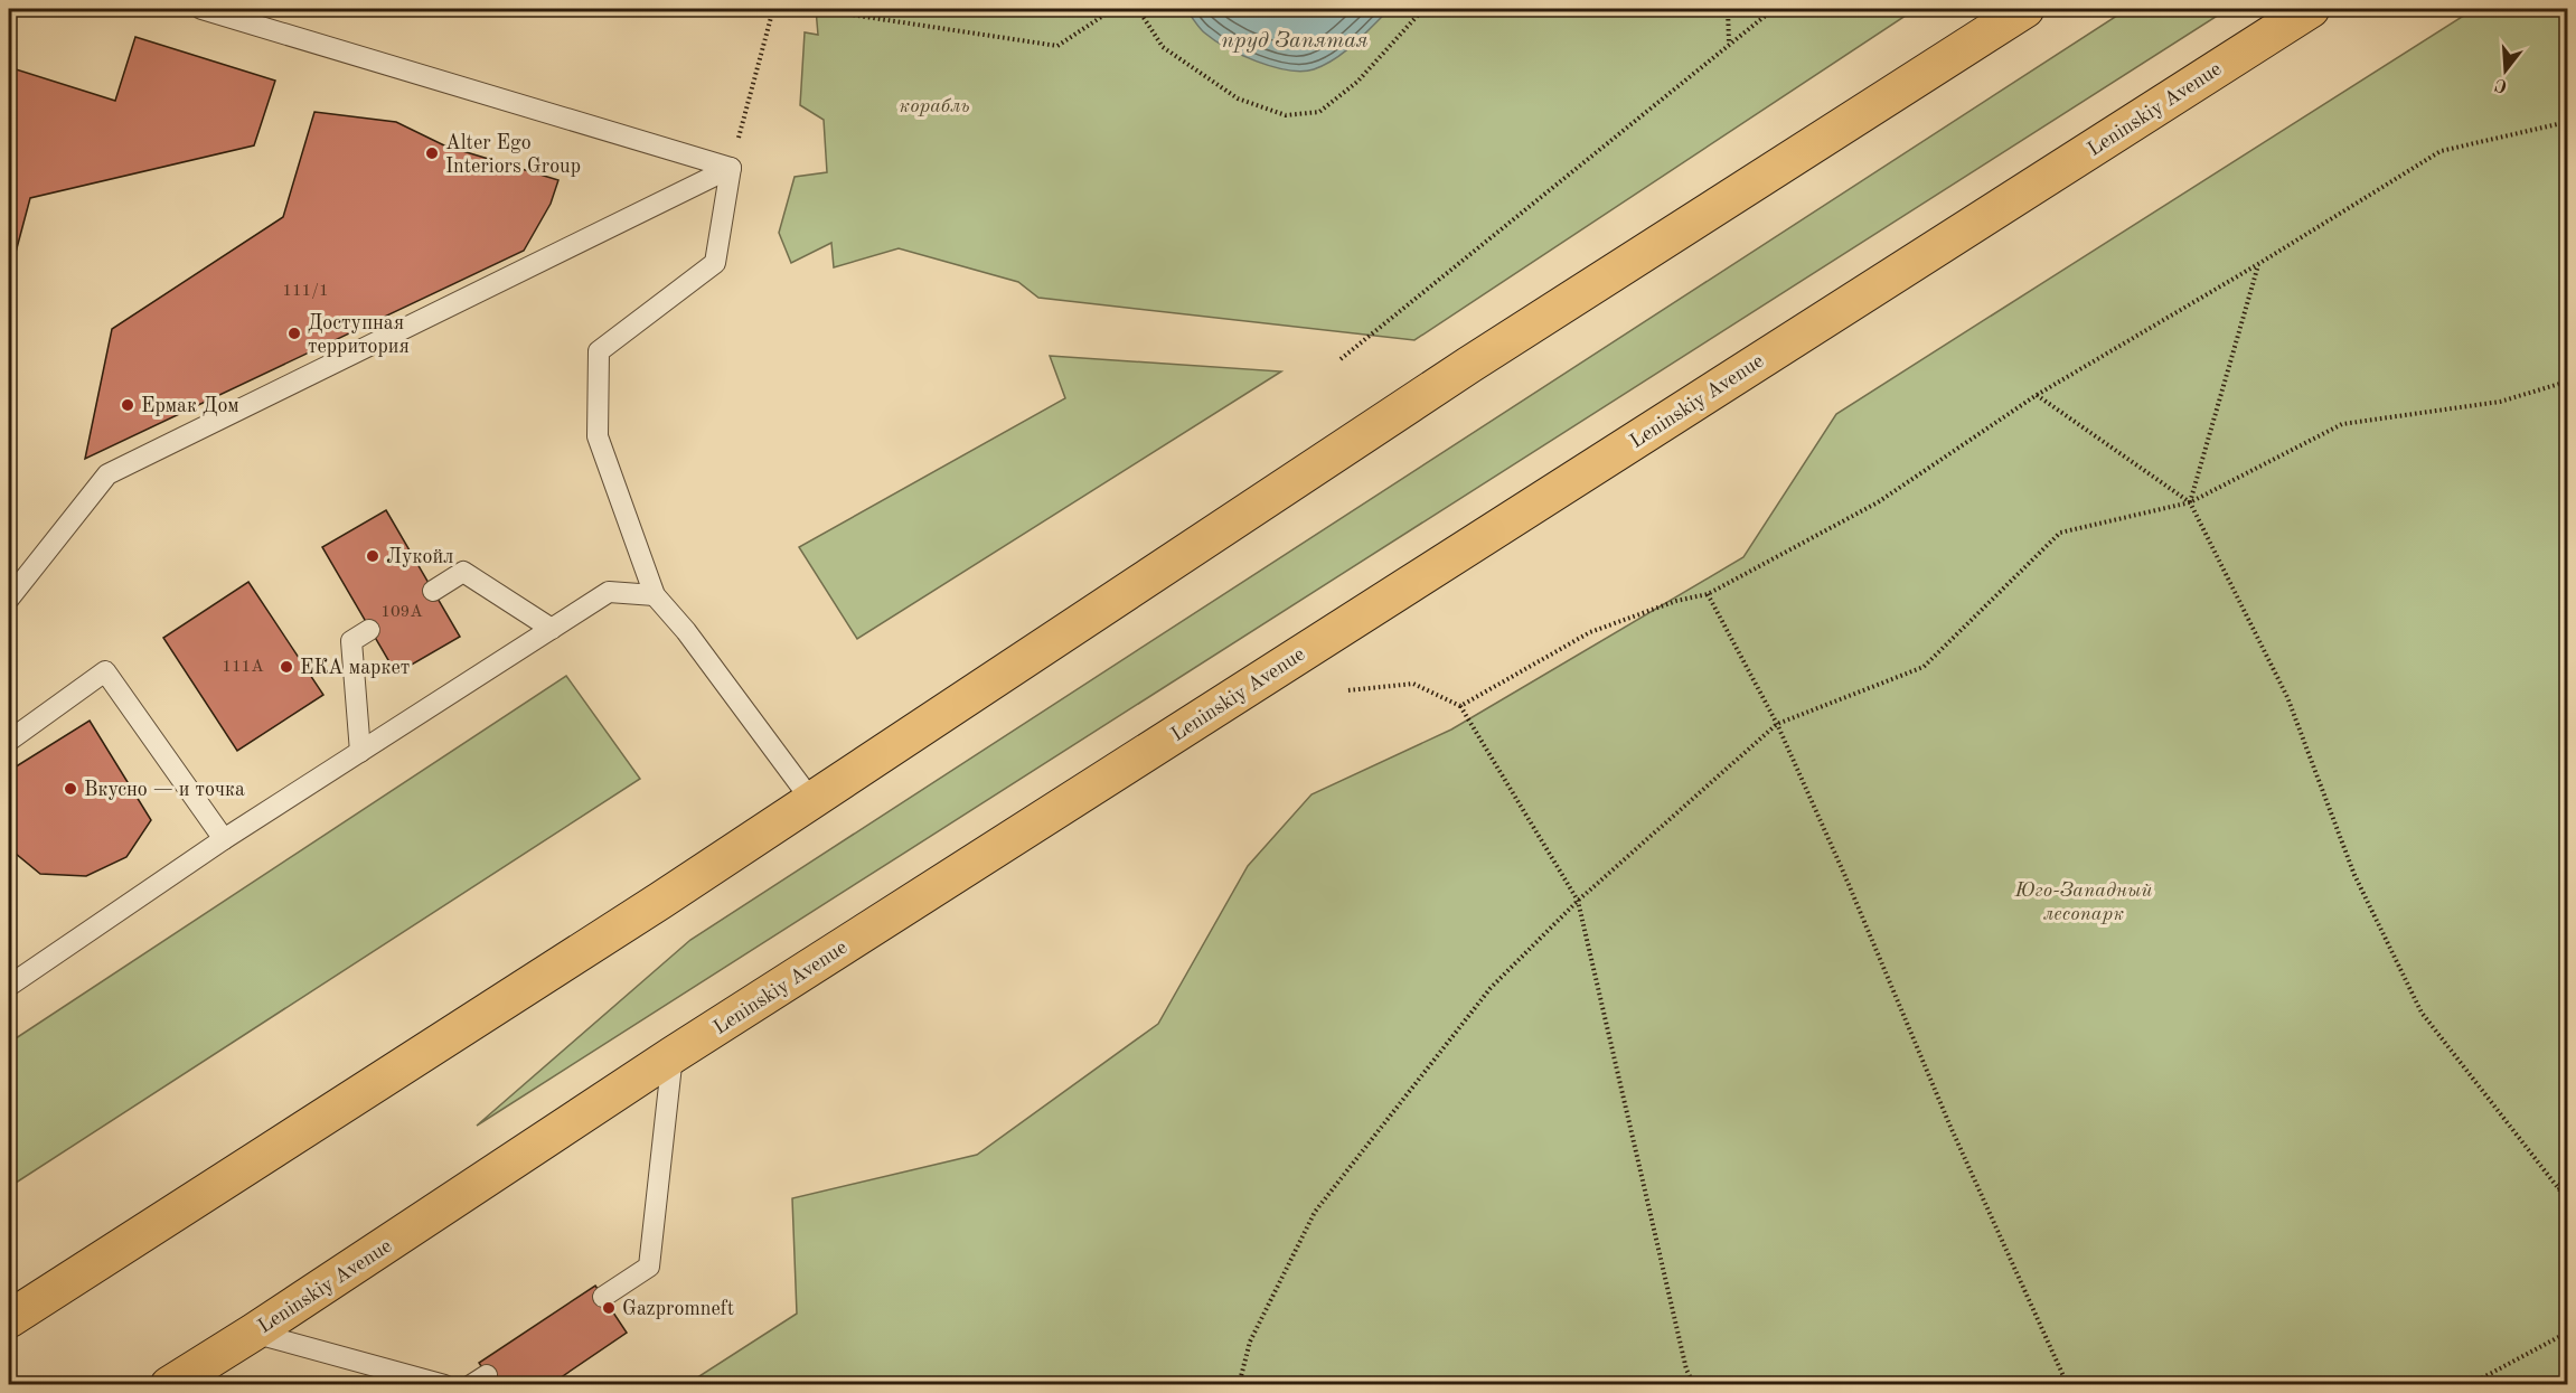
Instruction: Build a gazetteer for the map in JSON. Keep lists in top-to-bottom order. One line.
{"streets":{"main road":["Leninskiy Avenue"]},"water":["пруд Запятая"],"parks":["корабль","Юго-Западный лесопарк"],"places":["Alter Ego Interiors Group","Доступная территория","Ермак Дом","Лукойл","ЕКА маркет","Вкусно — и точка","Gazpromneft"],"house_numbers":["111/1","109А","111А"],"north":"bottom"}
